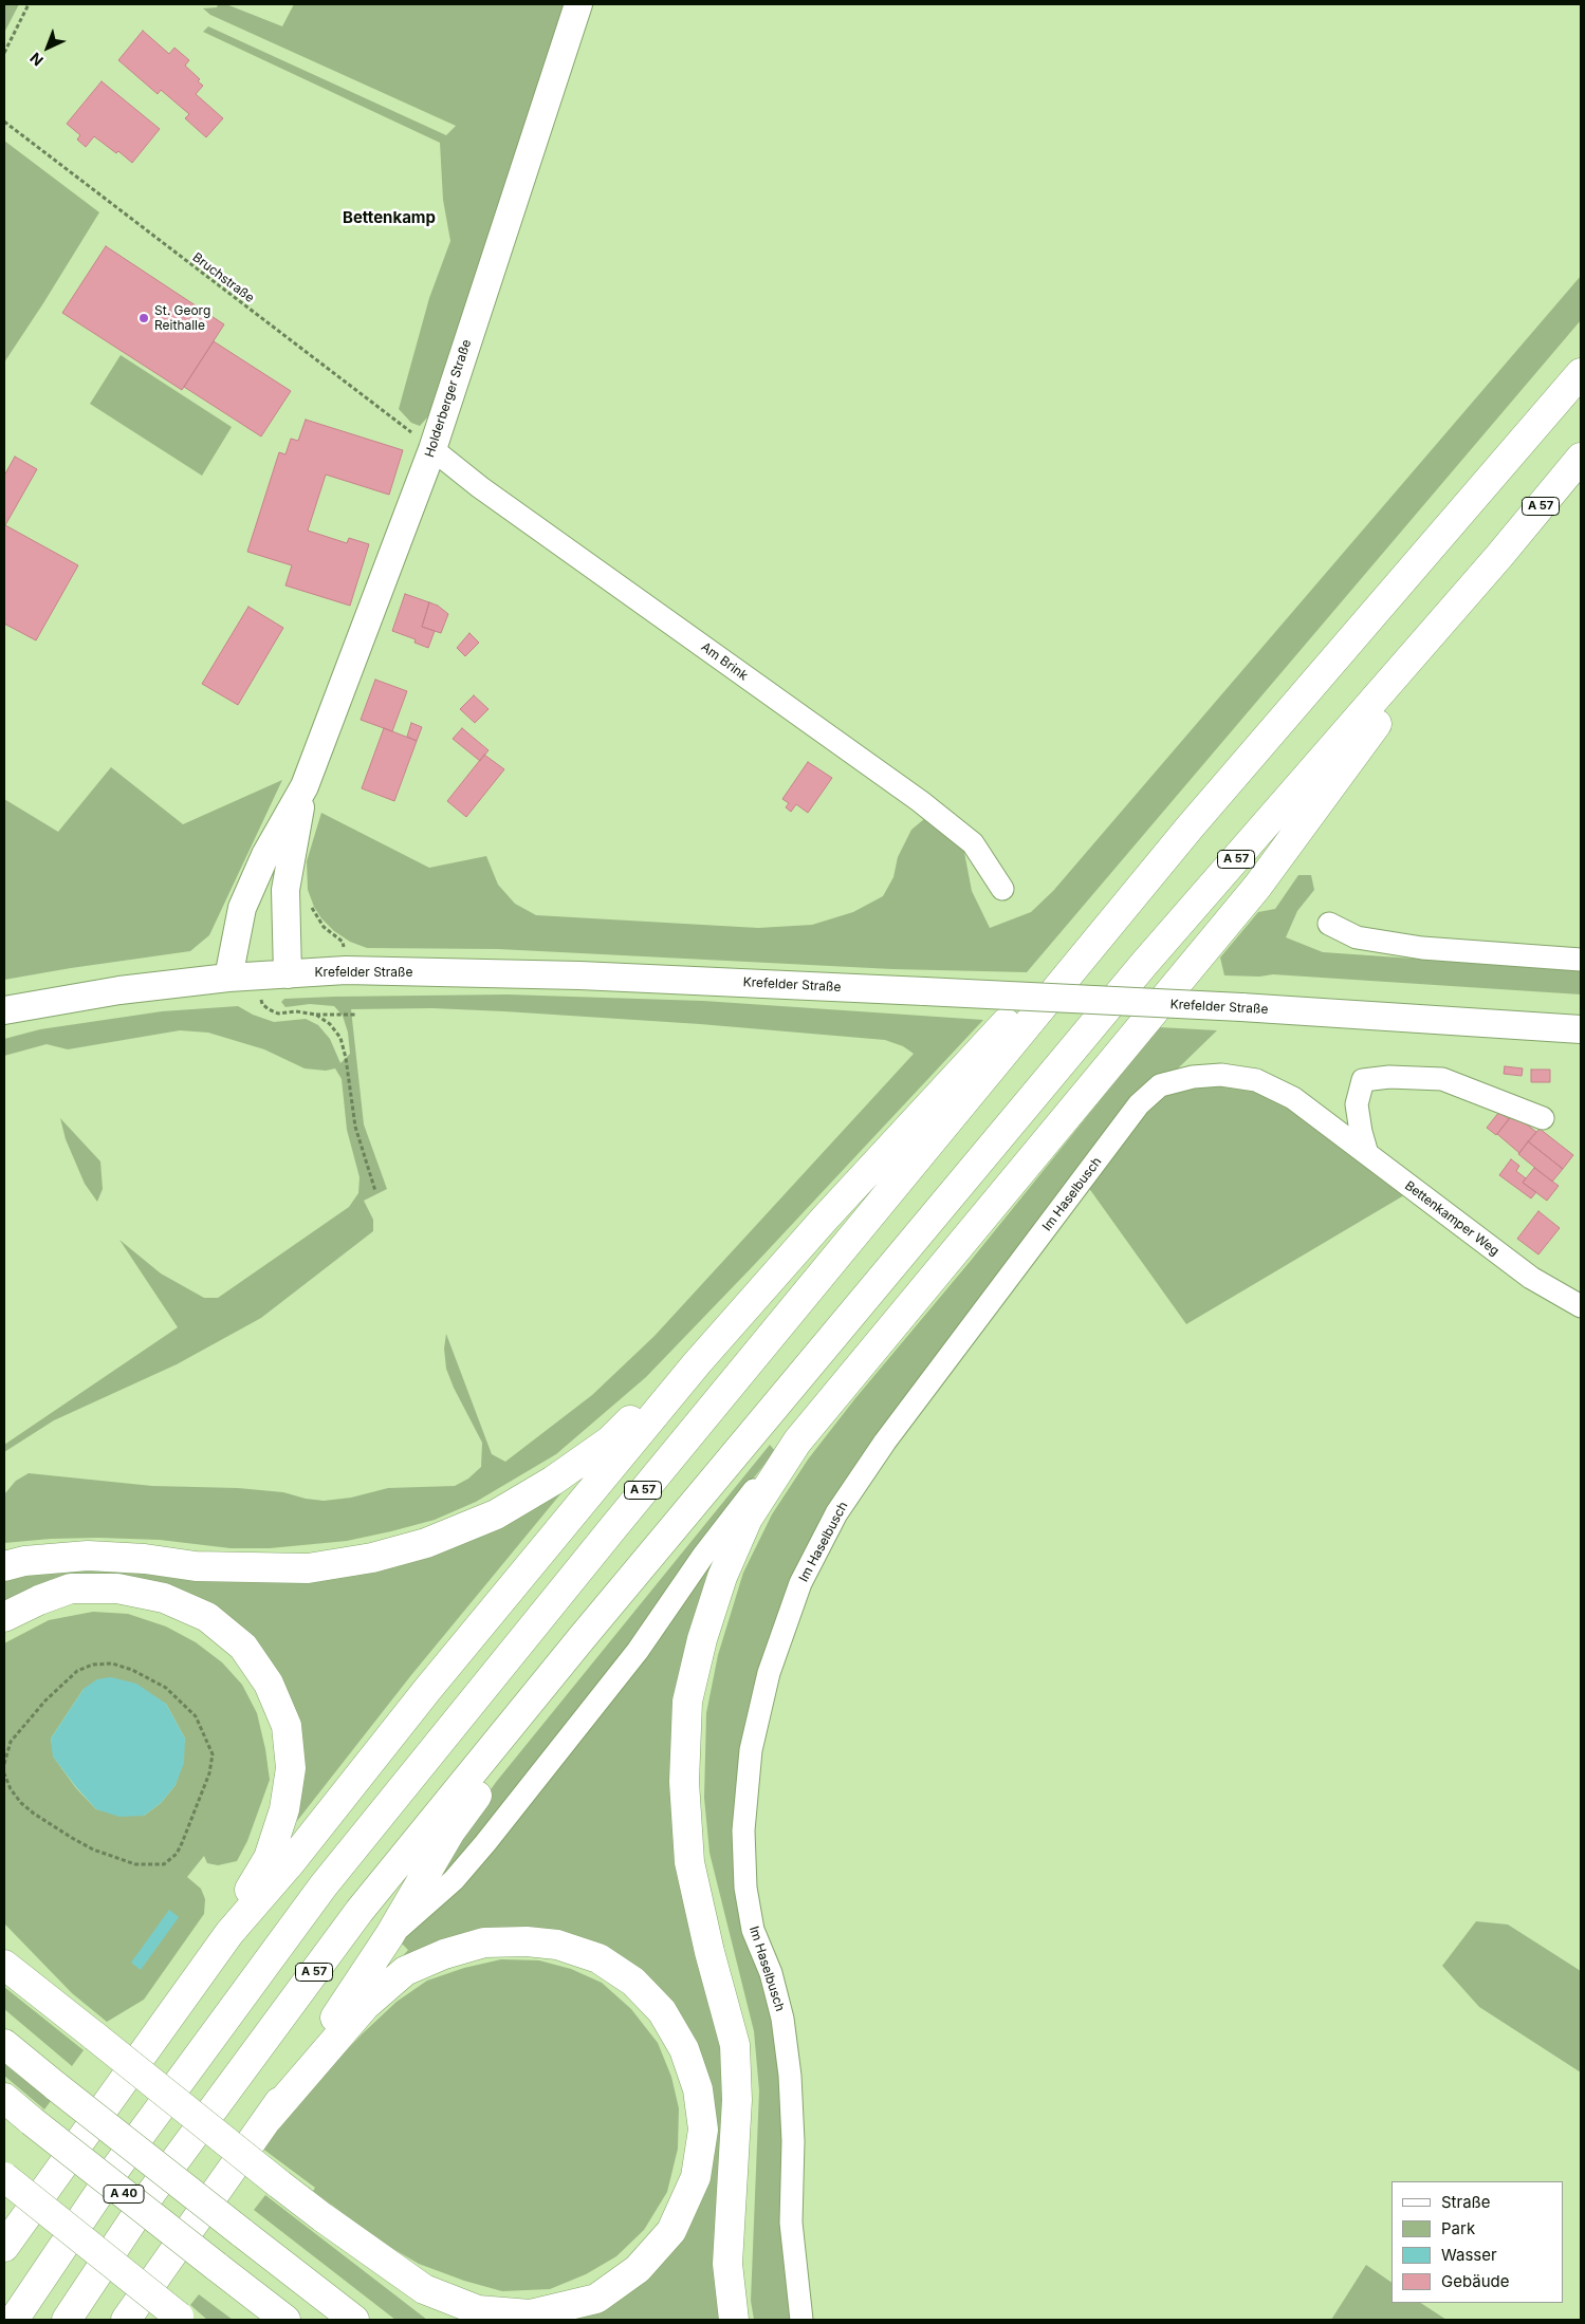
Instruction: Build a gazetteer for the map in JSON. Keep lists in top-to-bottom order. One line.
{"streets":{"highway":["A 57","A 40"],"main road":["Holderberger Straße","Krefelder Straße"],"street":["Am Brink","Im Haselbusch","Bettenkamper Weg"],"path":["Bruchstraße"]},"crossings":[["Bruchstraße","Holderberger Straße"],["Bruchstraße","Am Brink"],["Holderberger Straße","Am Brink"],["Holderberger Straße","Krefelder Straße"],["Im Haselbusch","Bettenkamper Weg"]],"districts":["Bettenkamp"],"places":["St. Georg Reithalle"],"legend":["Straße","Park","Wasser","Gebäude"],"north":"bottom left"}
